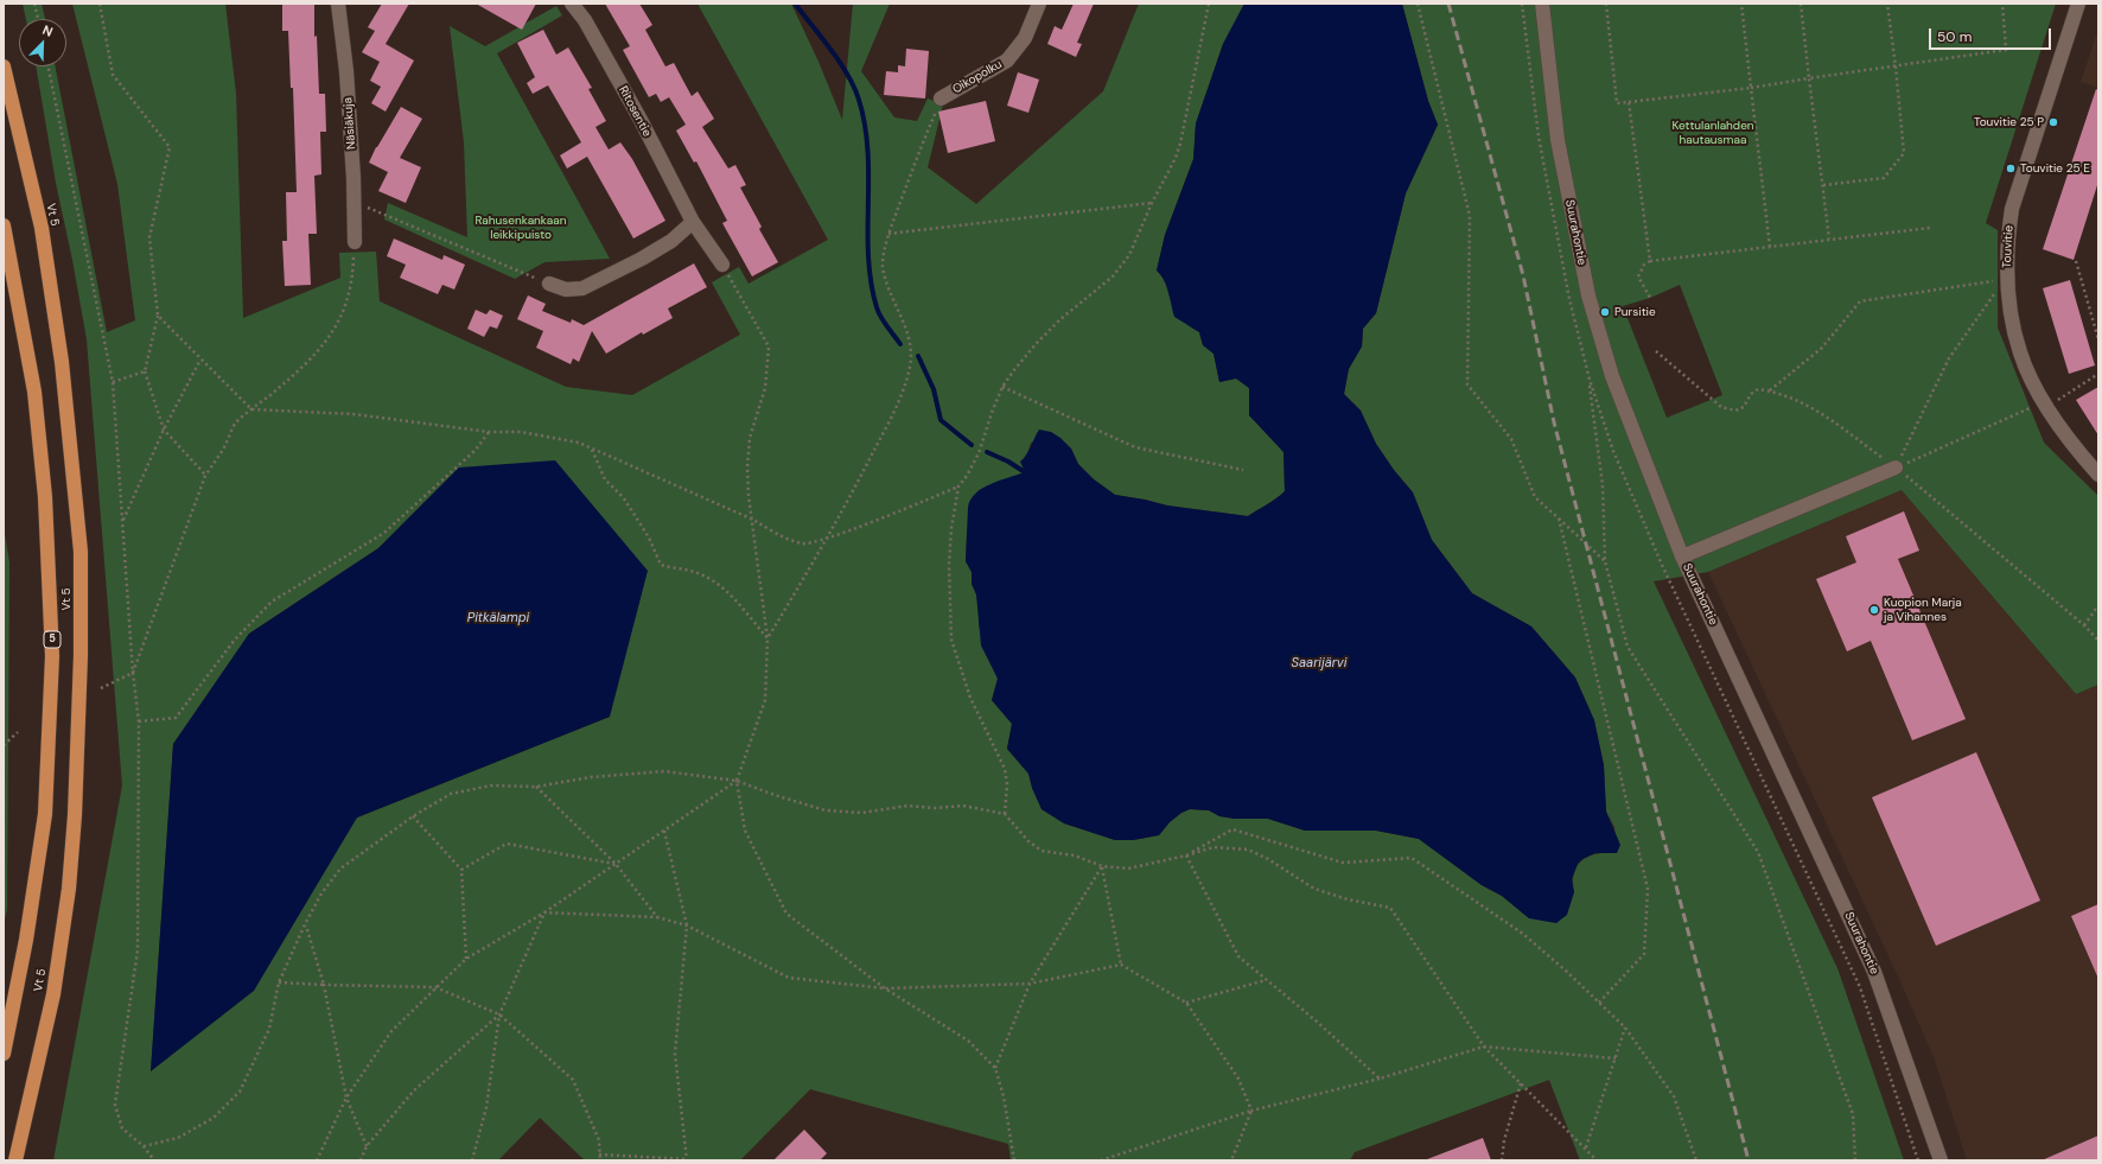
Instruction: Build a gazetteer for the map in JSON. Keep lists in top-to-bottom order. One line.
{"streets":{"highway":["Vt 5","5"],"street":["Oikopolku","Ritosentie","Näsiäkuja","Suurahontie","Touvitie"]},"water":["Pitkälampi","Saarijärvi"],"parks":["Kettulanlahden hautausmaa","Rahusenkankaan leikkipuisto"],"places":["Touvitie 25 P","Touvitie 25 E","Pursitie","Kuopion Marja ja Vihannes"],"scale_bar":"50 m","north":"top right"}
